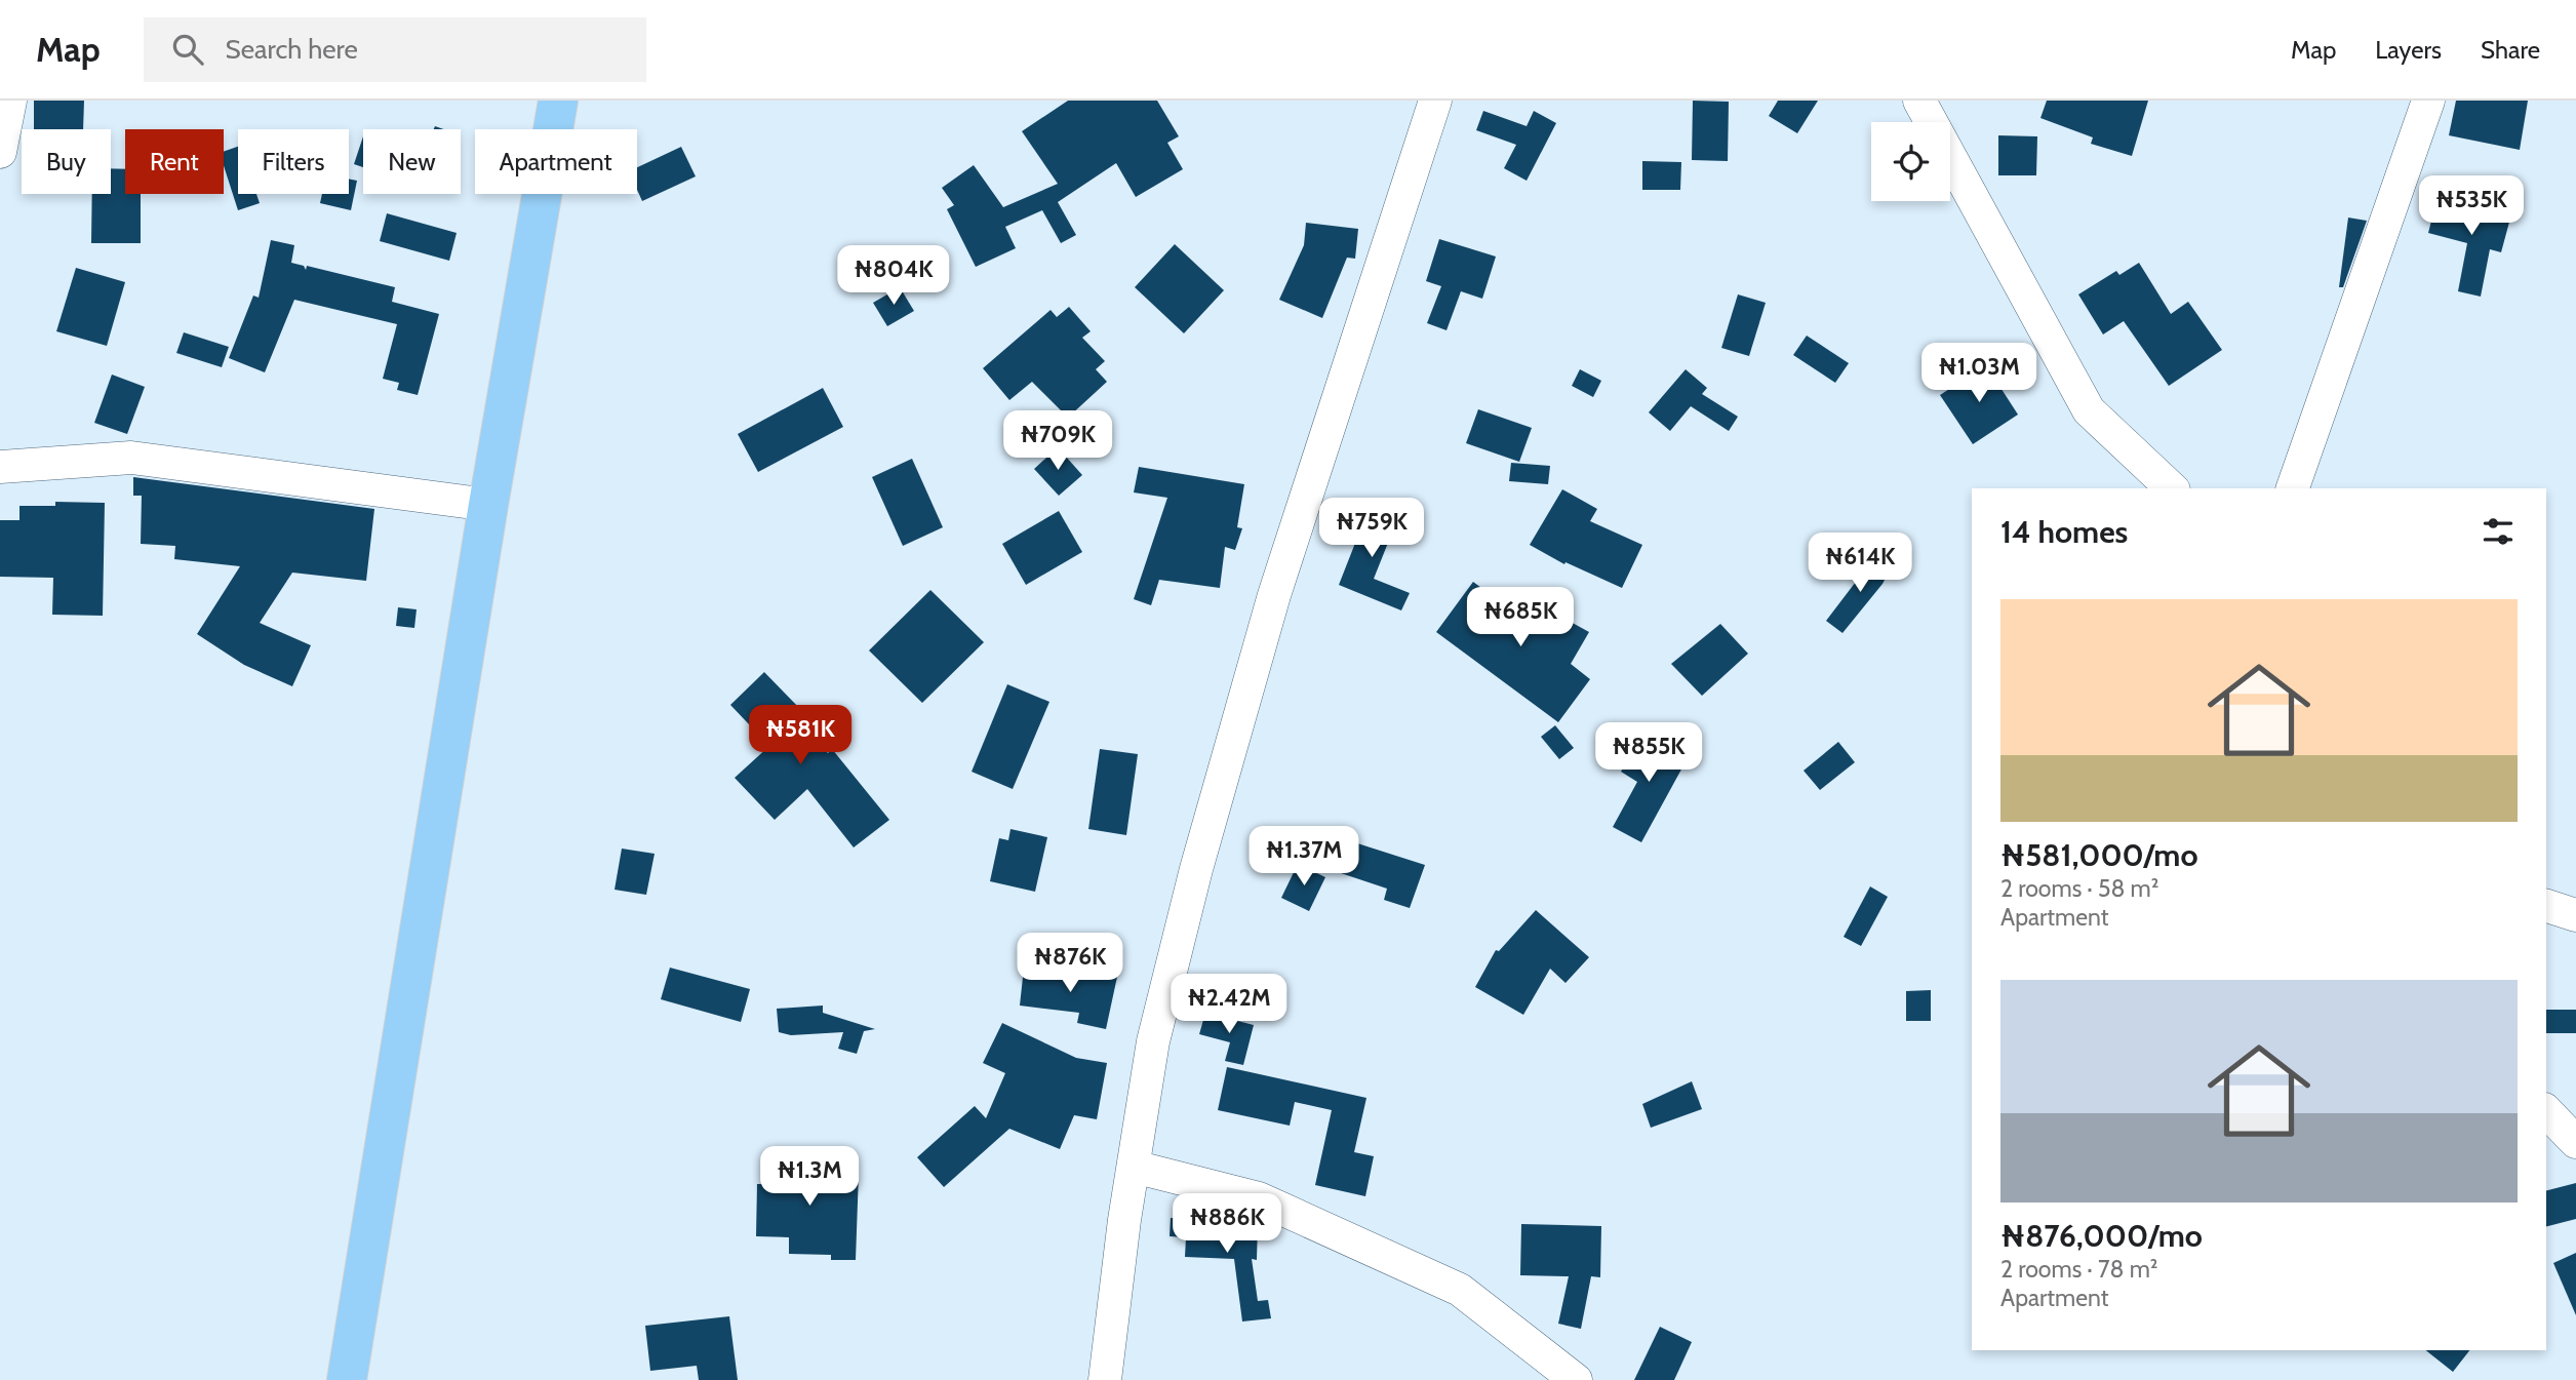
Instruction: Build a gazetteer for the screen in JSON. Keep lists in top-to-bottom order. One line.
{"page":{"header":"Map","search":"Search here","nav":["Map","Layers","Share"],"chip":["Buy","Rent","Filters","New","Apartment"],"price":["₦535K","₦804K","₦1.03M","₦709K","₦759K","₦614K","₦685K","₦581K","₦855K","₦1.37M","₦876K","₦2.42M","₦1.3M","₦886K"],"heading":"14 homes","list":[{"name":"₦581,000/mo","note":"2 rooms · 58 m² · Apartment"},{"name":"₦876,000/mo","note":"2 rooms · 78 m² · Apartment"}]}}
